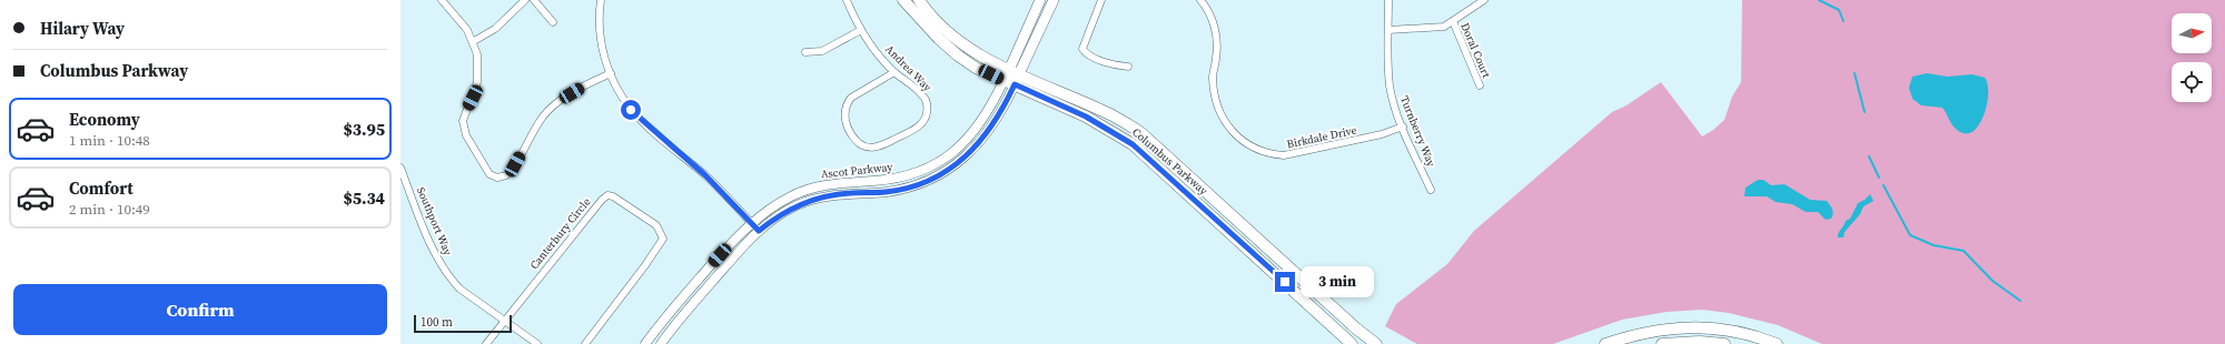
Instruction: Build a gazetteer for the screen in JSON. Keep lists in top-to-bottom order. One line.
{"streets":{"main road":["Columbus Parkway","Ascot Parkway"],"street":["Doral Court","Andrea Way","Turnberry Way","Birkdale Drive","Southport Way","Canterbury Circle"]},"crossings":[["Turnberry Way","Birkdale Drive"],["Columbus Parkway","Ascot Parkway"],["Southport Way","Canterbury Circle"]],"scale_bar":"100 m","north":"right","page":{"banner":["Hilary Way","Columbus Parkway"],"list":[{"name":"Economy","note":"1 min · 10:48","value":"$3.95"},{"name":"Comfort","note":"2 min · 10:49","value":"$5.34"}],"bubble":"3 min","buttons":"Confirm","scale":"100 m"}}
